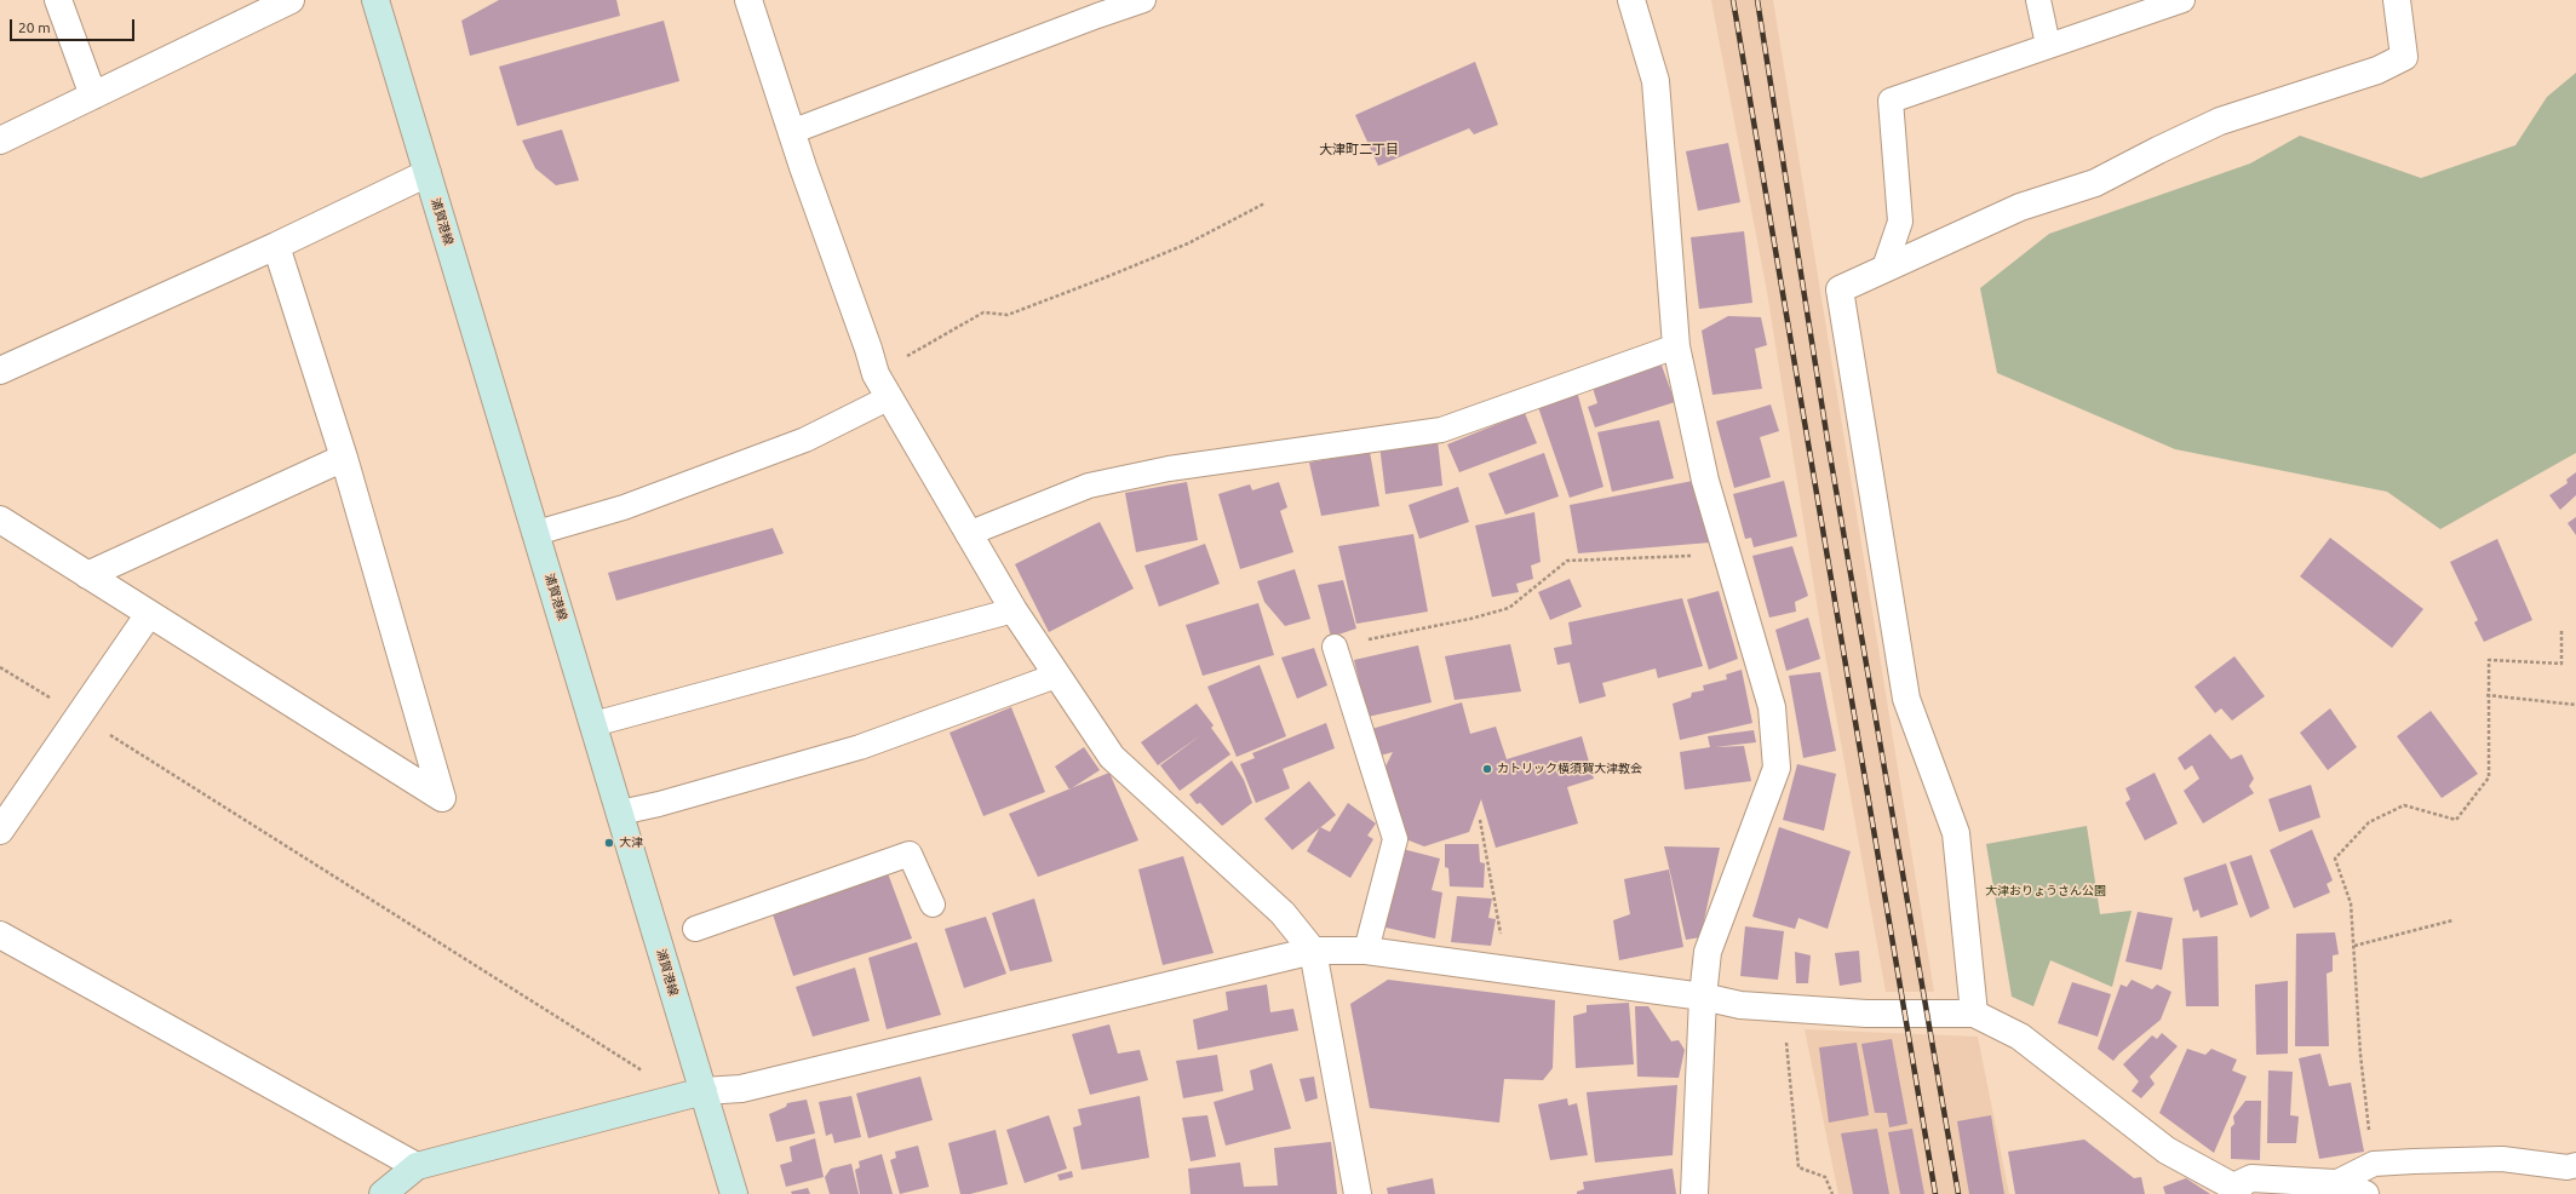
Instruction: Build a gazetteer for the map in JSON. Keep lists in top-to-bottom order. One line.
{"streets":{"main road":["浦賀港線"]},"districts":["大津町二丁目"],"parks":["大津おりょうさん公園"],"places":["カトリック横須賀大津教会","大津"],"scale_bar":"20 m"}
